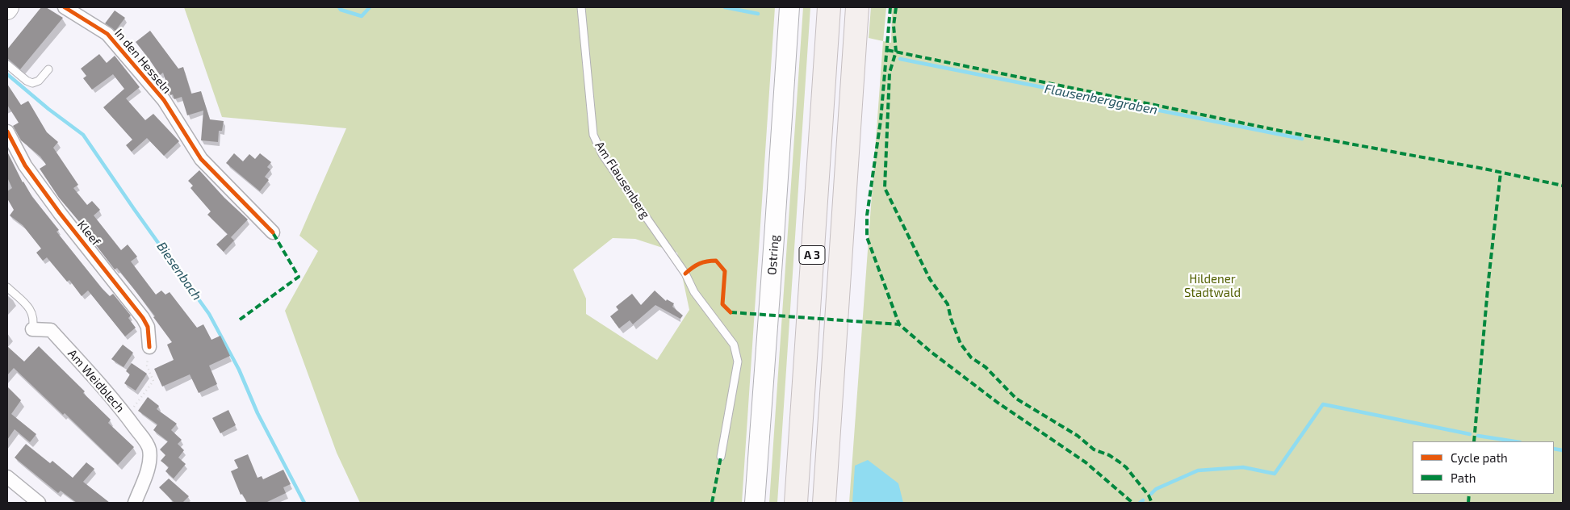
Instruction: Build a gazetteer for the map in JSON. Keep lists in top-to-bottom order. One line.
{"streets":{"highway":["A 3"],"main road":["Ostring"],"street":["In den Hesseln","Kleef","Am Weidblech"],"lane":["Am Flausenberg"]},"water":["Flausenberggraben","Biesenbach"],"parks":["Hildener Stadtwald"],"legend":["Cycle path","Path"]}
